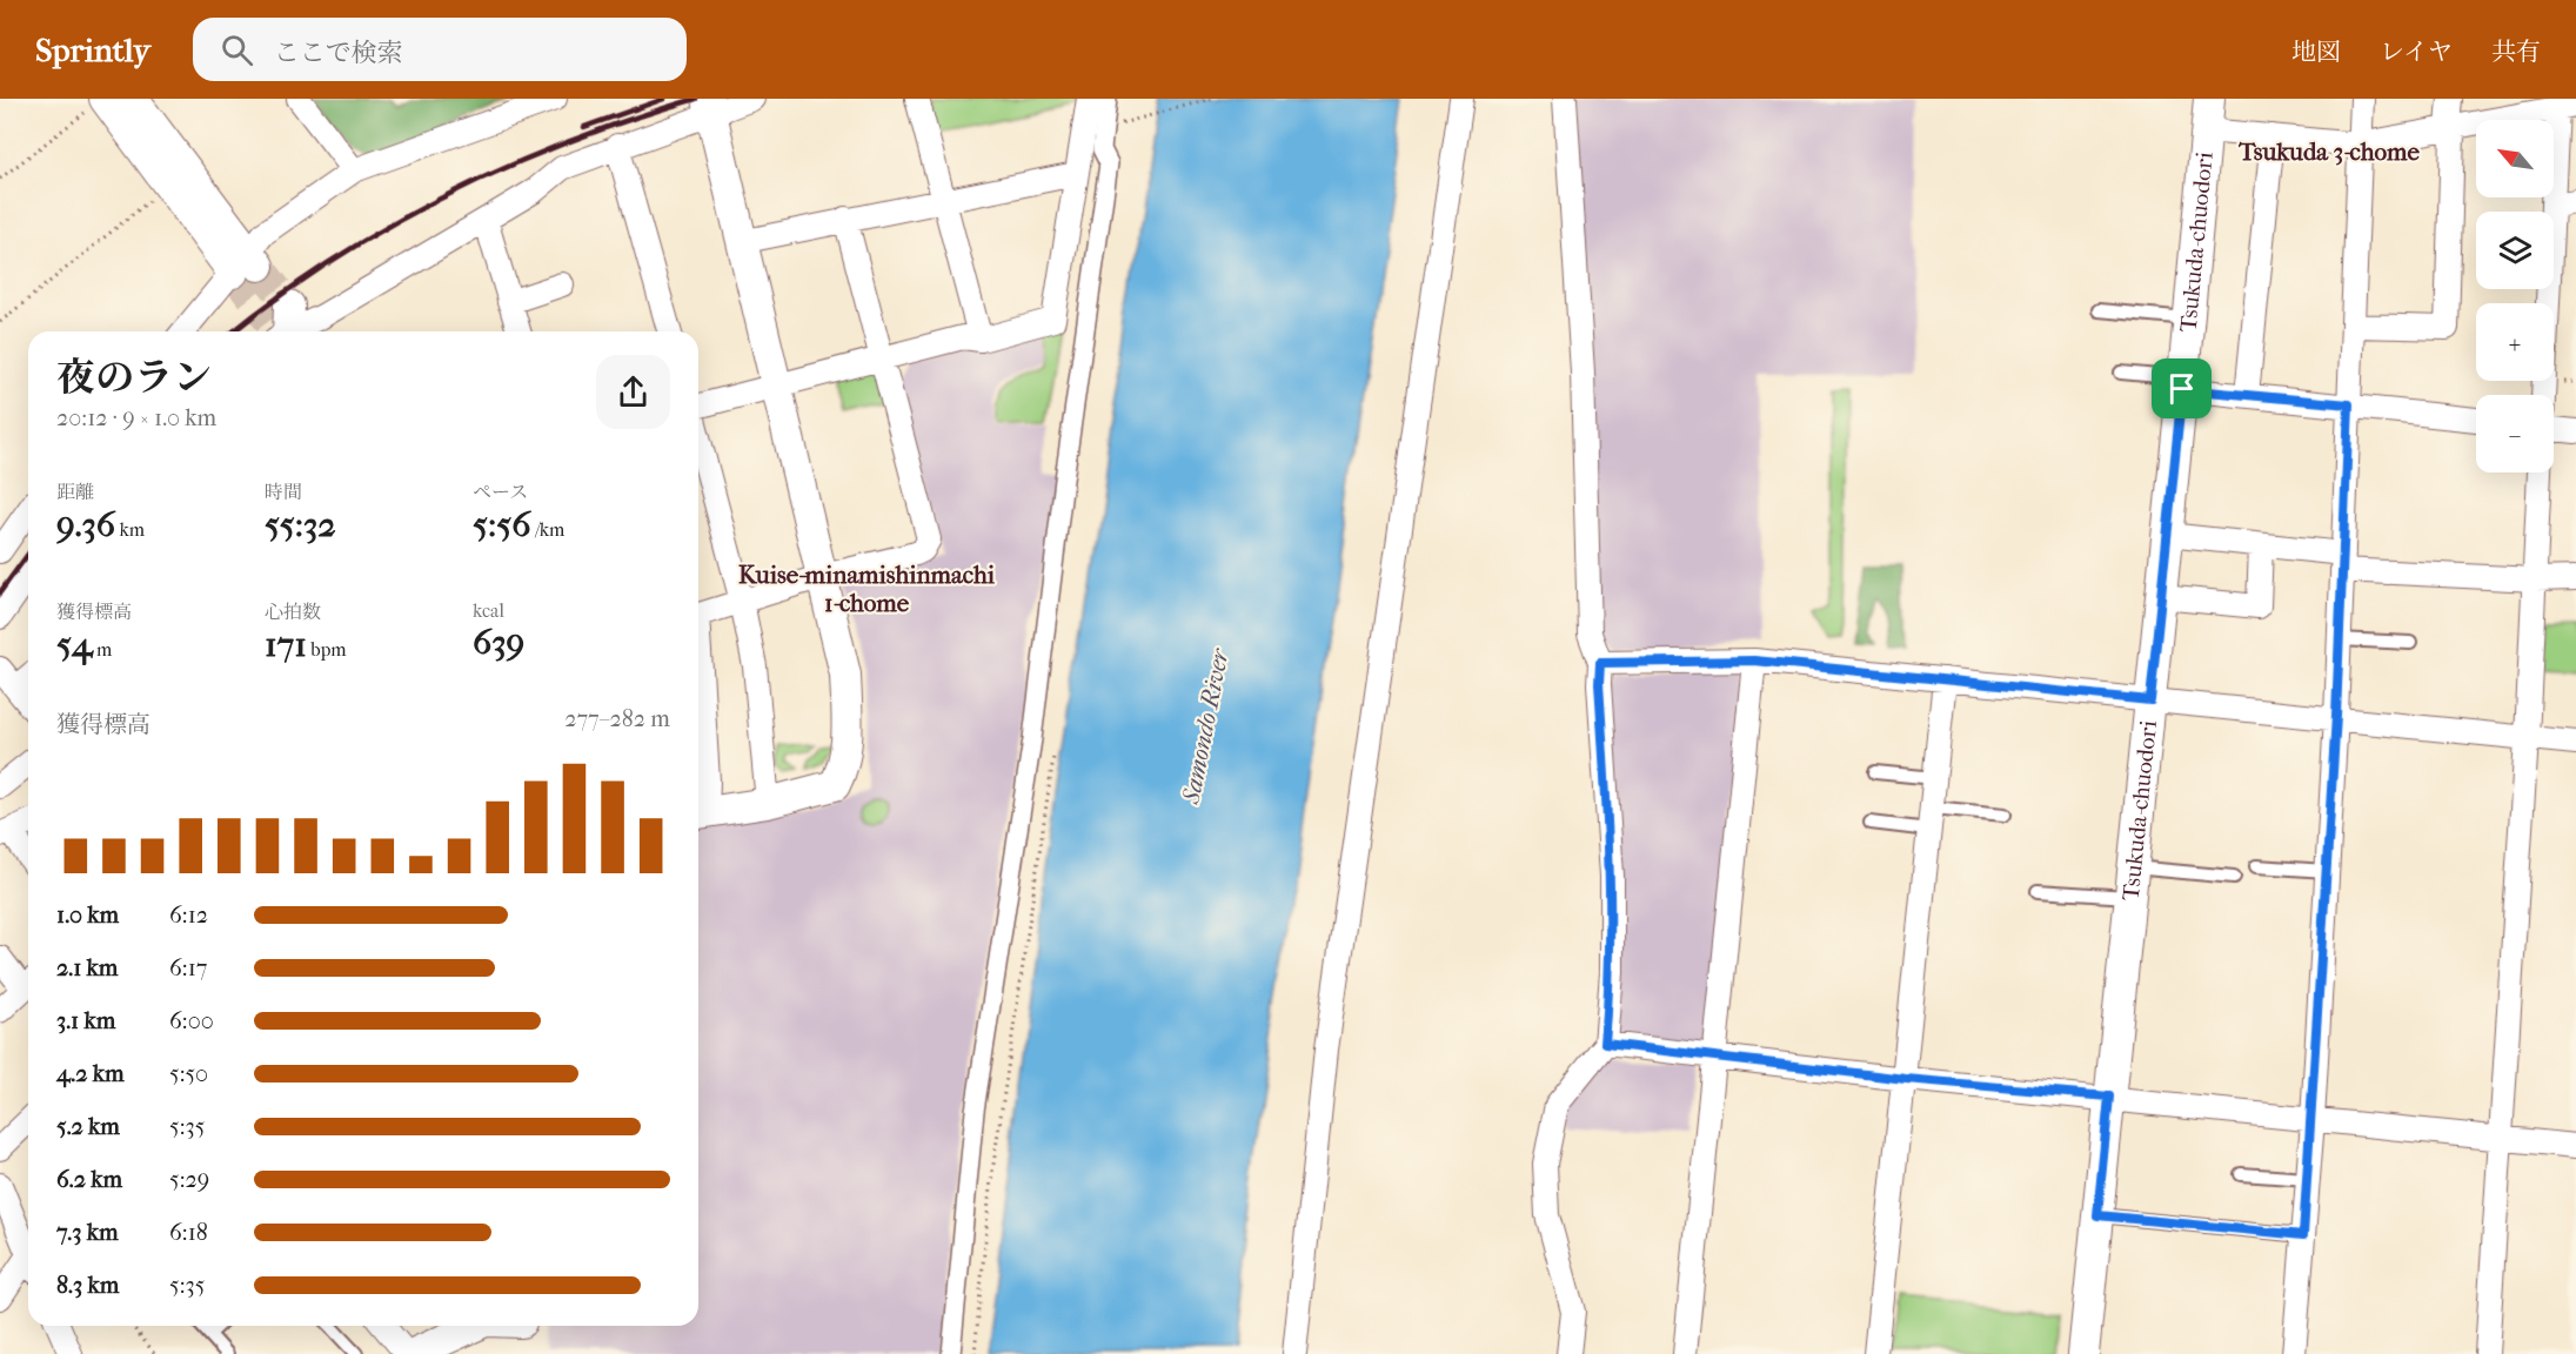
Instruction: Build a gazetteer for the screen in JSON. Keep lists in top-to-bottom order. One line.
{"streets":{"street":["Tsukuda-chuodori"]},"districts":["Tsukuda 3-chome","Kuise-minamishinmachi 1-chome"],"water":["Samondo River"],"north":"top left","page":{"header":"Sprintly","search":"ここで検索","nav":["地図","レイヤ","共有"],"map_buttons":["+","−"],"heading":["夜のラン","20:12 · 9 × 1.0 km"],"stats":[["距離","9.36 km"],["時間","55:32"],["ペース","5:56 /km"],["獲得標高","54 m"],["心拍数","171 bpm"],["kcal","639"]],"chart":["獲得標高","277–282 m"],"list":[{"name":"1.0 km","note":"6:12"},{"name":"2.1 km","note":"6:17"},{"name":"3.1 km","note":"6:00"},{"name":"4.2 km","note":"5:50"},{"name":"5.2 km","note":"5:35"},{"name":"6.2 km","note":"5:29"},{"name":"7.3 km","note":"6:18"},{"name":"8.3 km","note":"5:35"}]}}
